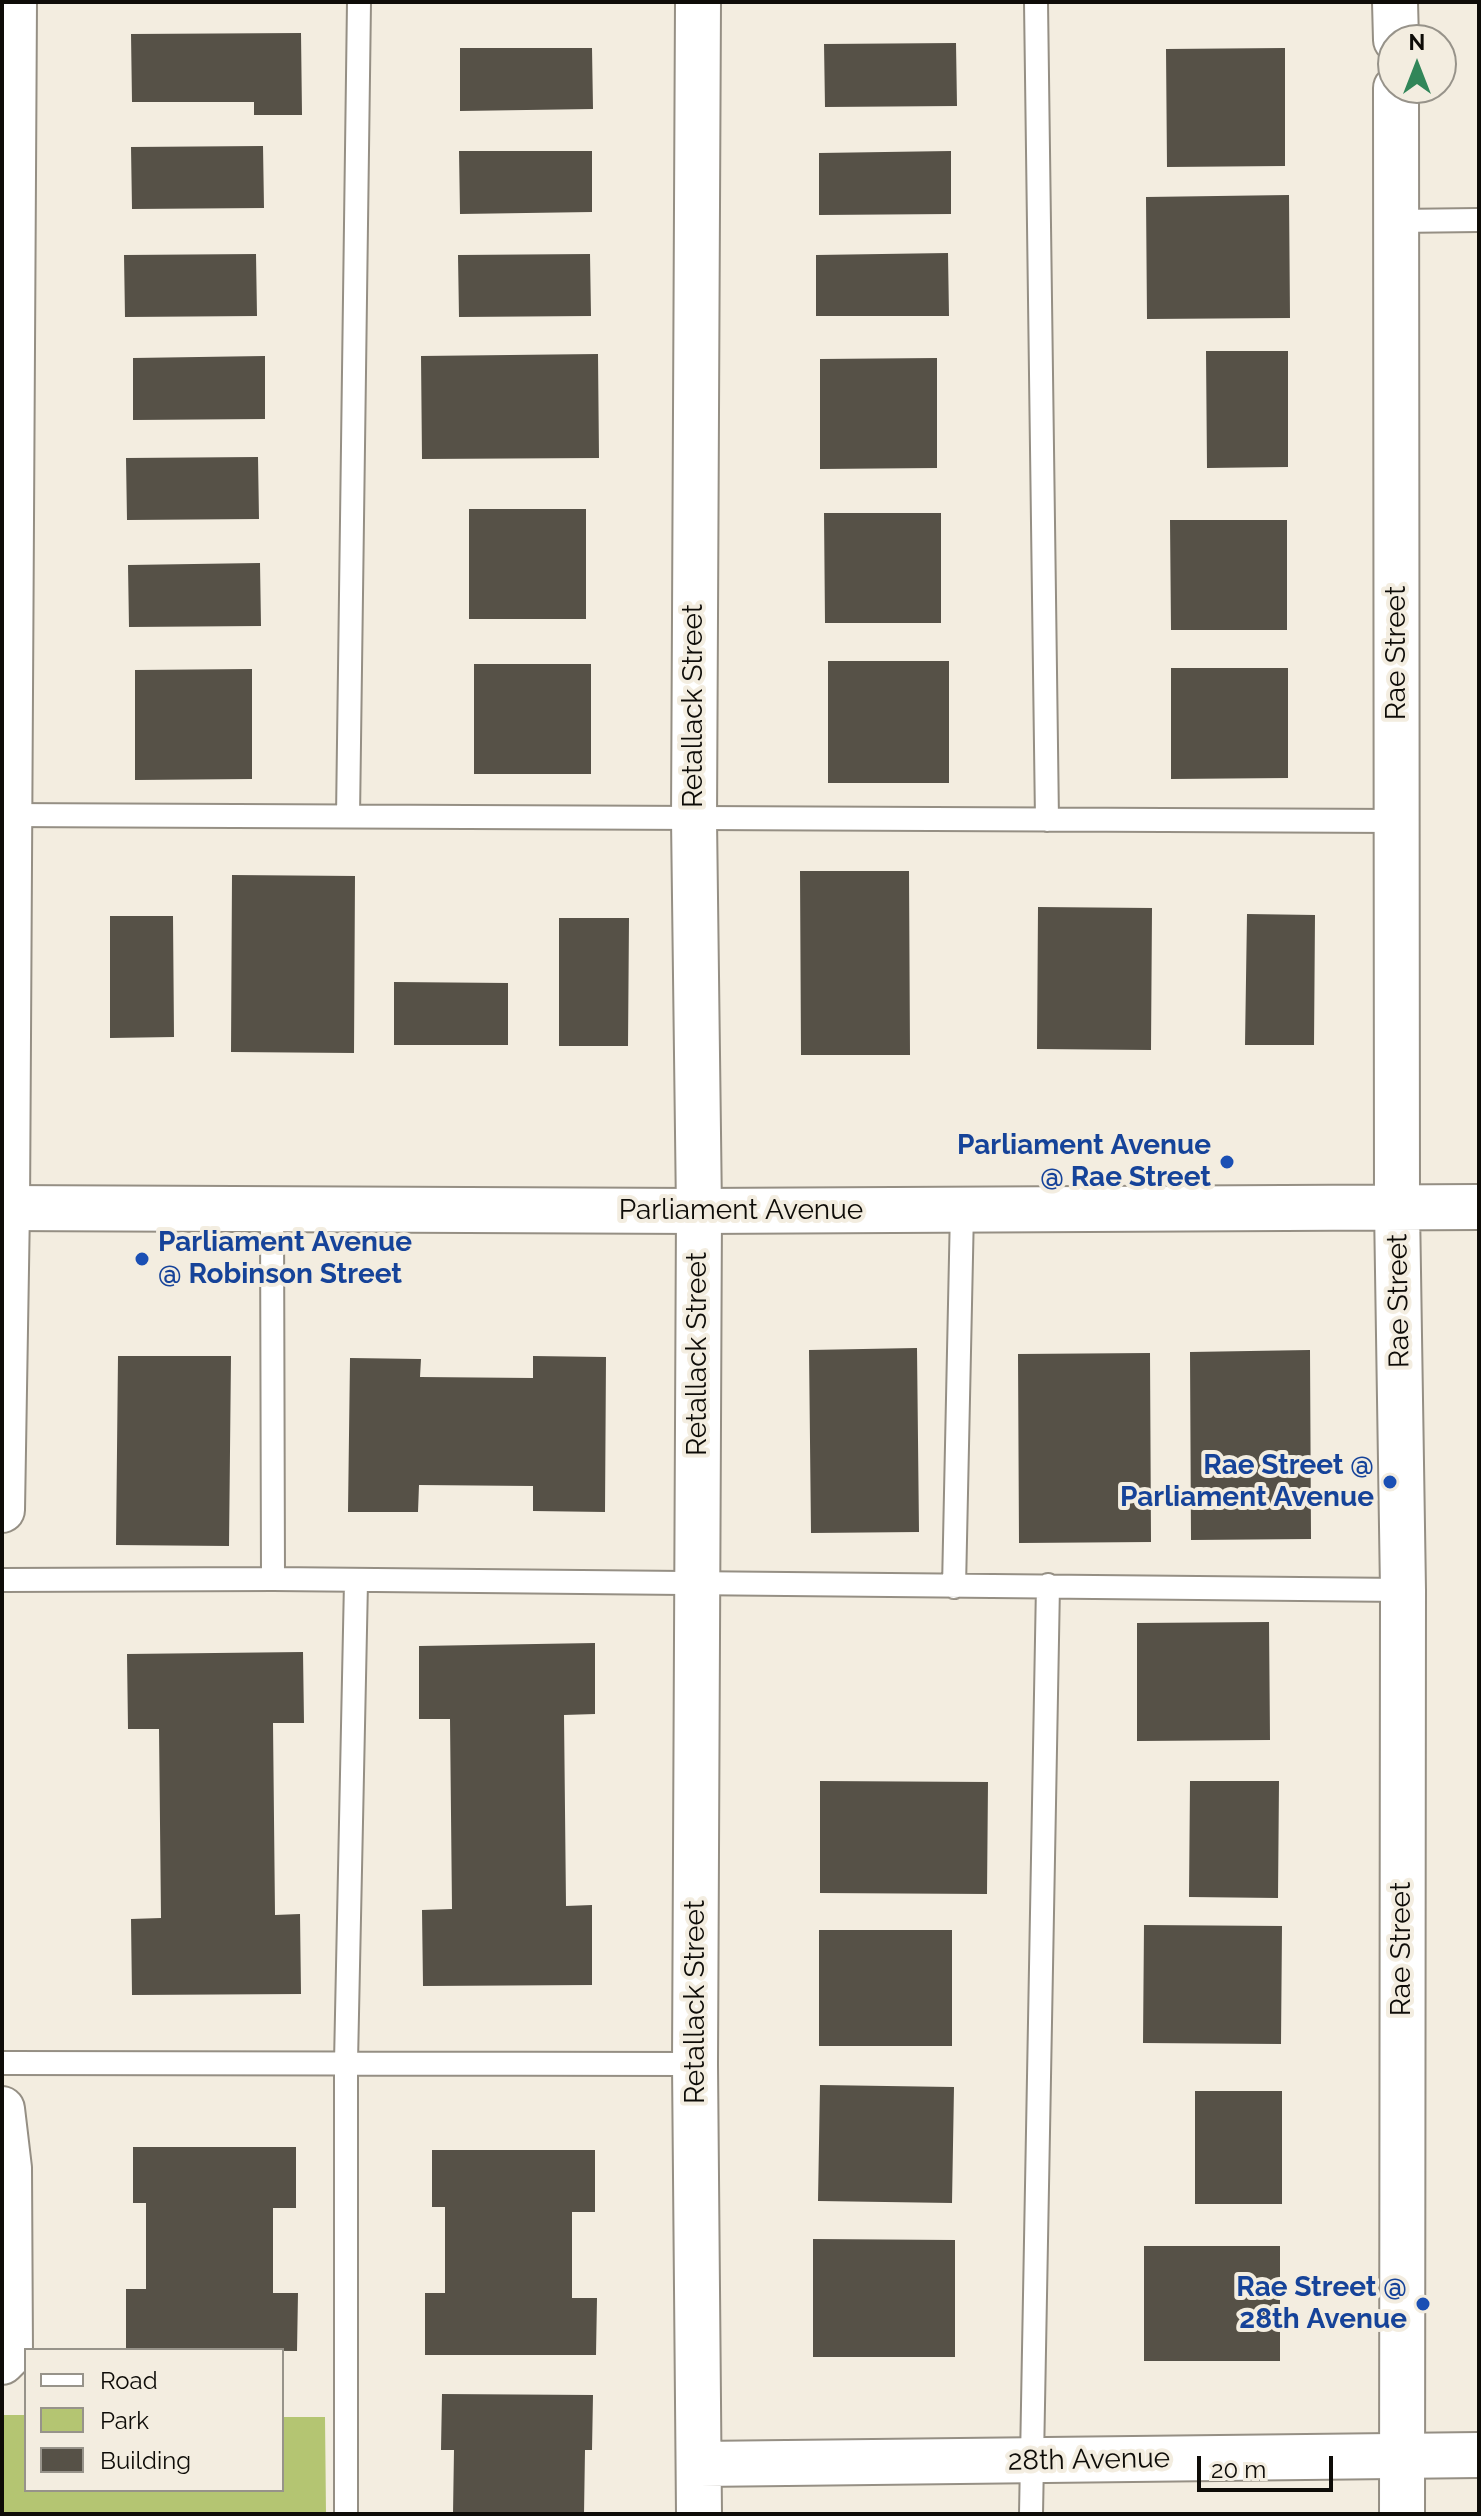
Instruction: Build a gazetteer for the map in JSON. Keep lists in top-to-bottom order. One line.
{"streets":{"street":["Rae Street","Retallack Street","Parliament Avenue","28th Avenue"]},"crossings":[["Rae Street","Parliament Avenue"],["Rae Street","28th Avenue"],["Retallack Street","Parliament Avenue"],["Retallack Street","28th Avenue"]],"places":["Parliament Avenue @ Rae Street","Parliament Avenue @ Robinson Street","Rae Street @ Parliament Avenue","Rae Street @ 28th Avenue"],"legend":["Road","Park","Building"],"scale_bar":"20 m","north":"top"}
